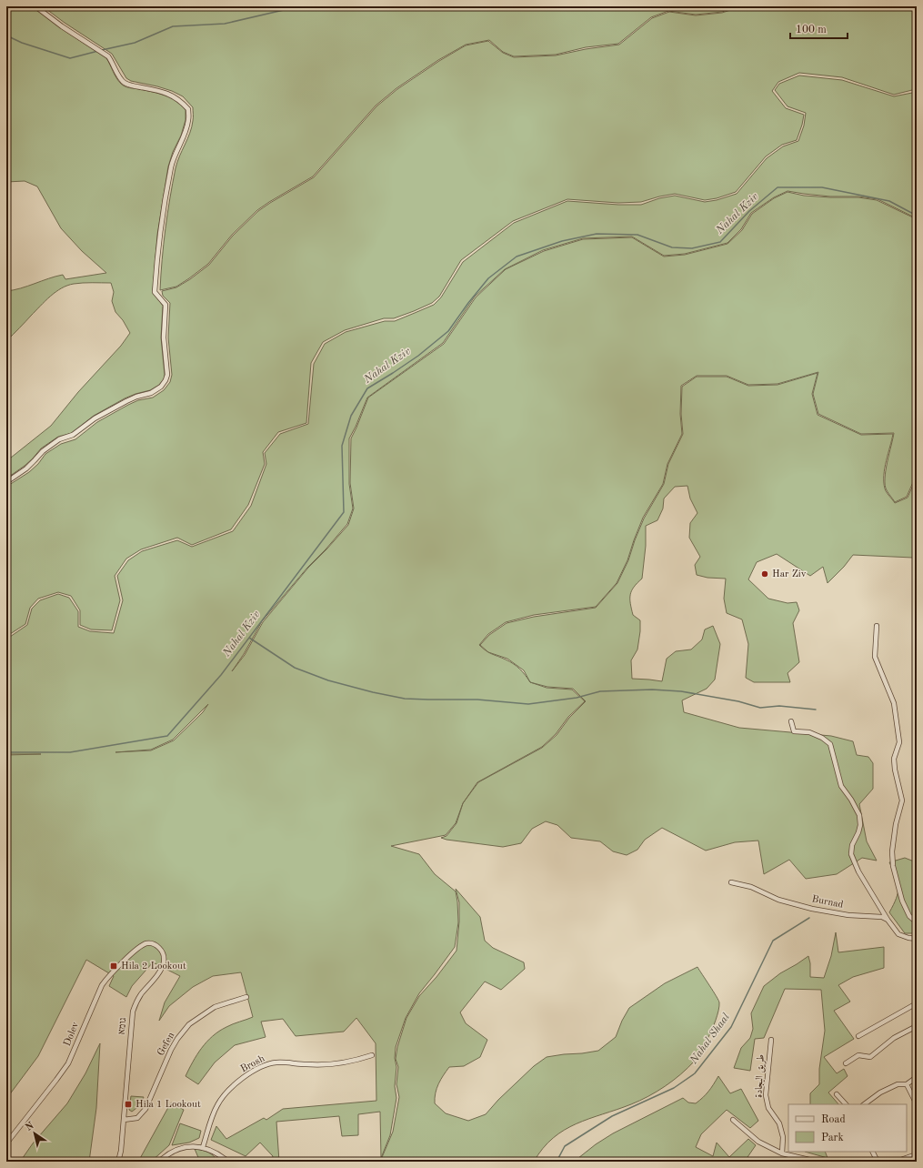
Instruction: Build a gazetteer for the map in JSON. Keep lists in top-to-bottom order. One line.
{"streets":{"street":["Burnad","גומא","Dolev","Gefen","Brosh","طريق البجادة"]},"crossings":[["גומא","Dolev"],["גומא","Gefen"]],"water":["Nahal Kziv","Nahal Shaal"],"places":{"other":["Har Ziv"],"transit":["Hila 2 Lookout","Hila 1 Lookout"]},"legend":["Road","Park"],"scale_bar":"100 m","north":"top left"}
